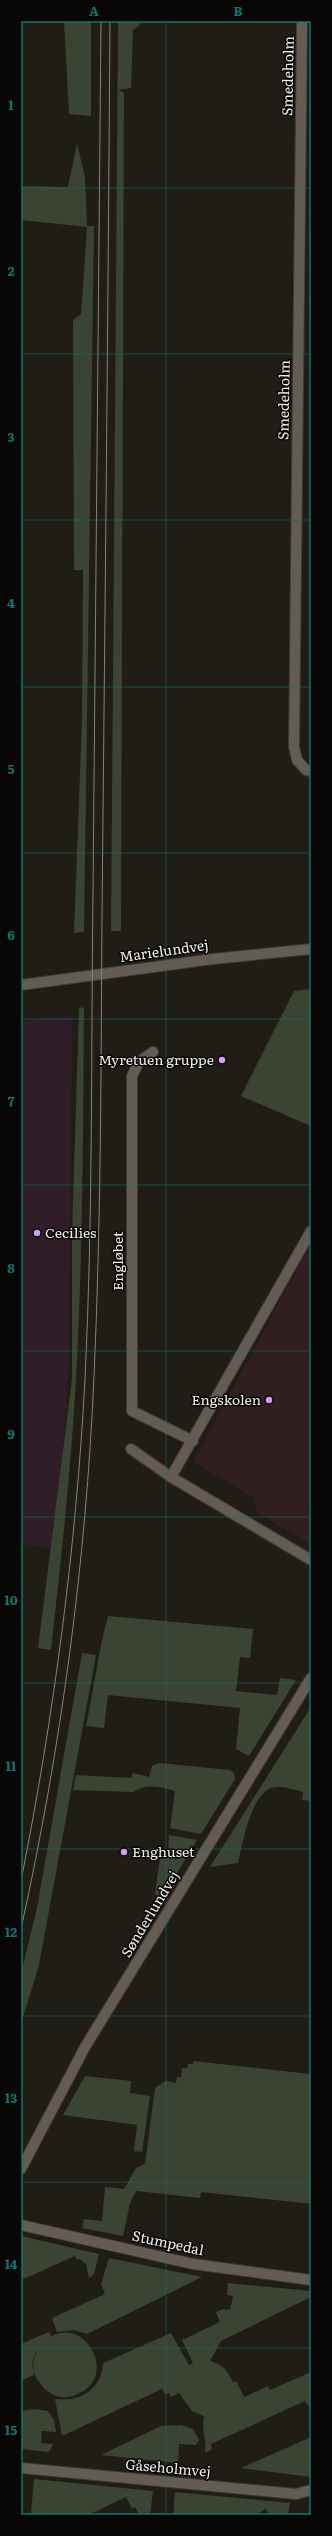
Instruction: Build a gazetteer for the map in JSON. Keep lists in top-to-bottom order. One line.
{"streets":{"street":["Smedeholm","Marielundvej","Engløbet","Sønderlundvej","Stumpedal","Gåseholmvej"]},"places":["Myretuen gruppe","Cecilies","Engskolen","Enghuset"],"grid":{"columns":["A","B"],"rows":["1","2","3","4","5","6","7","8","9","10","11","12","13","14","15"]}}
